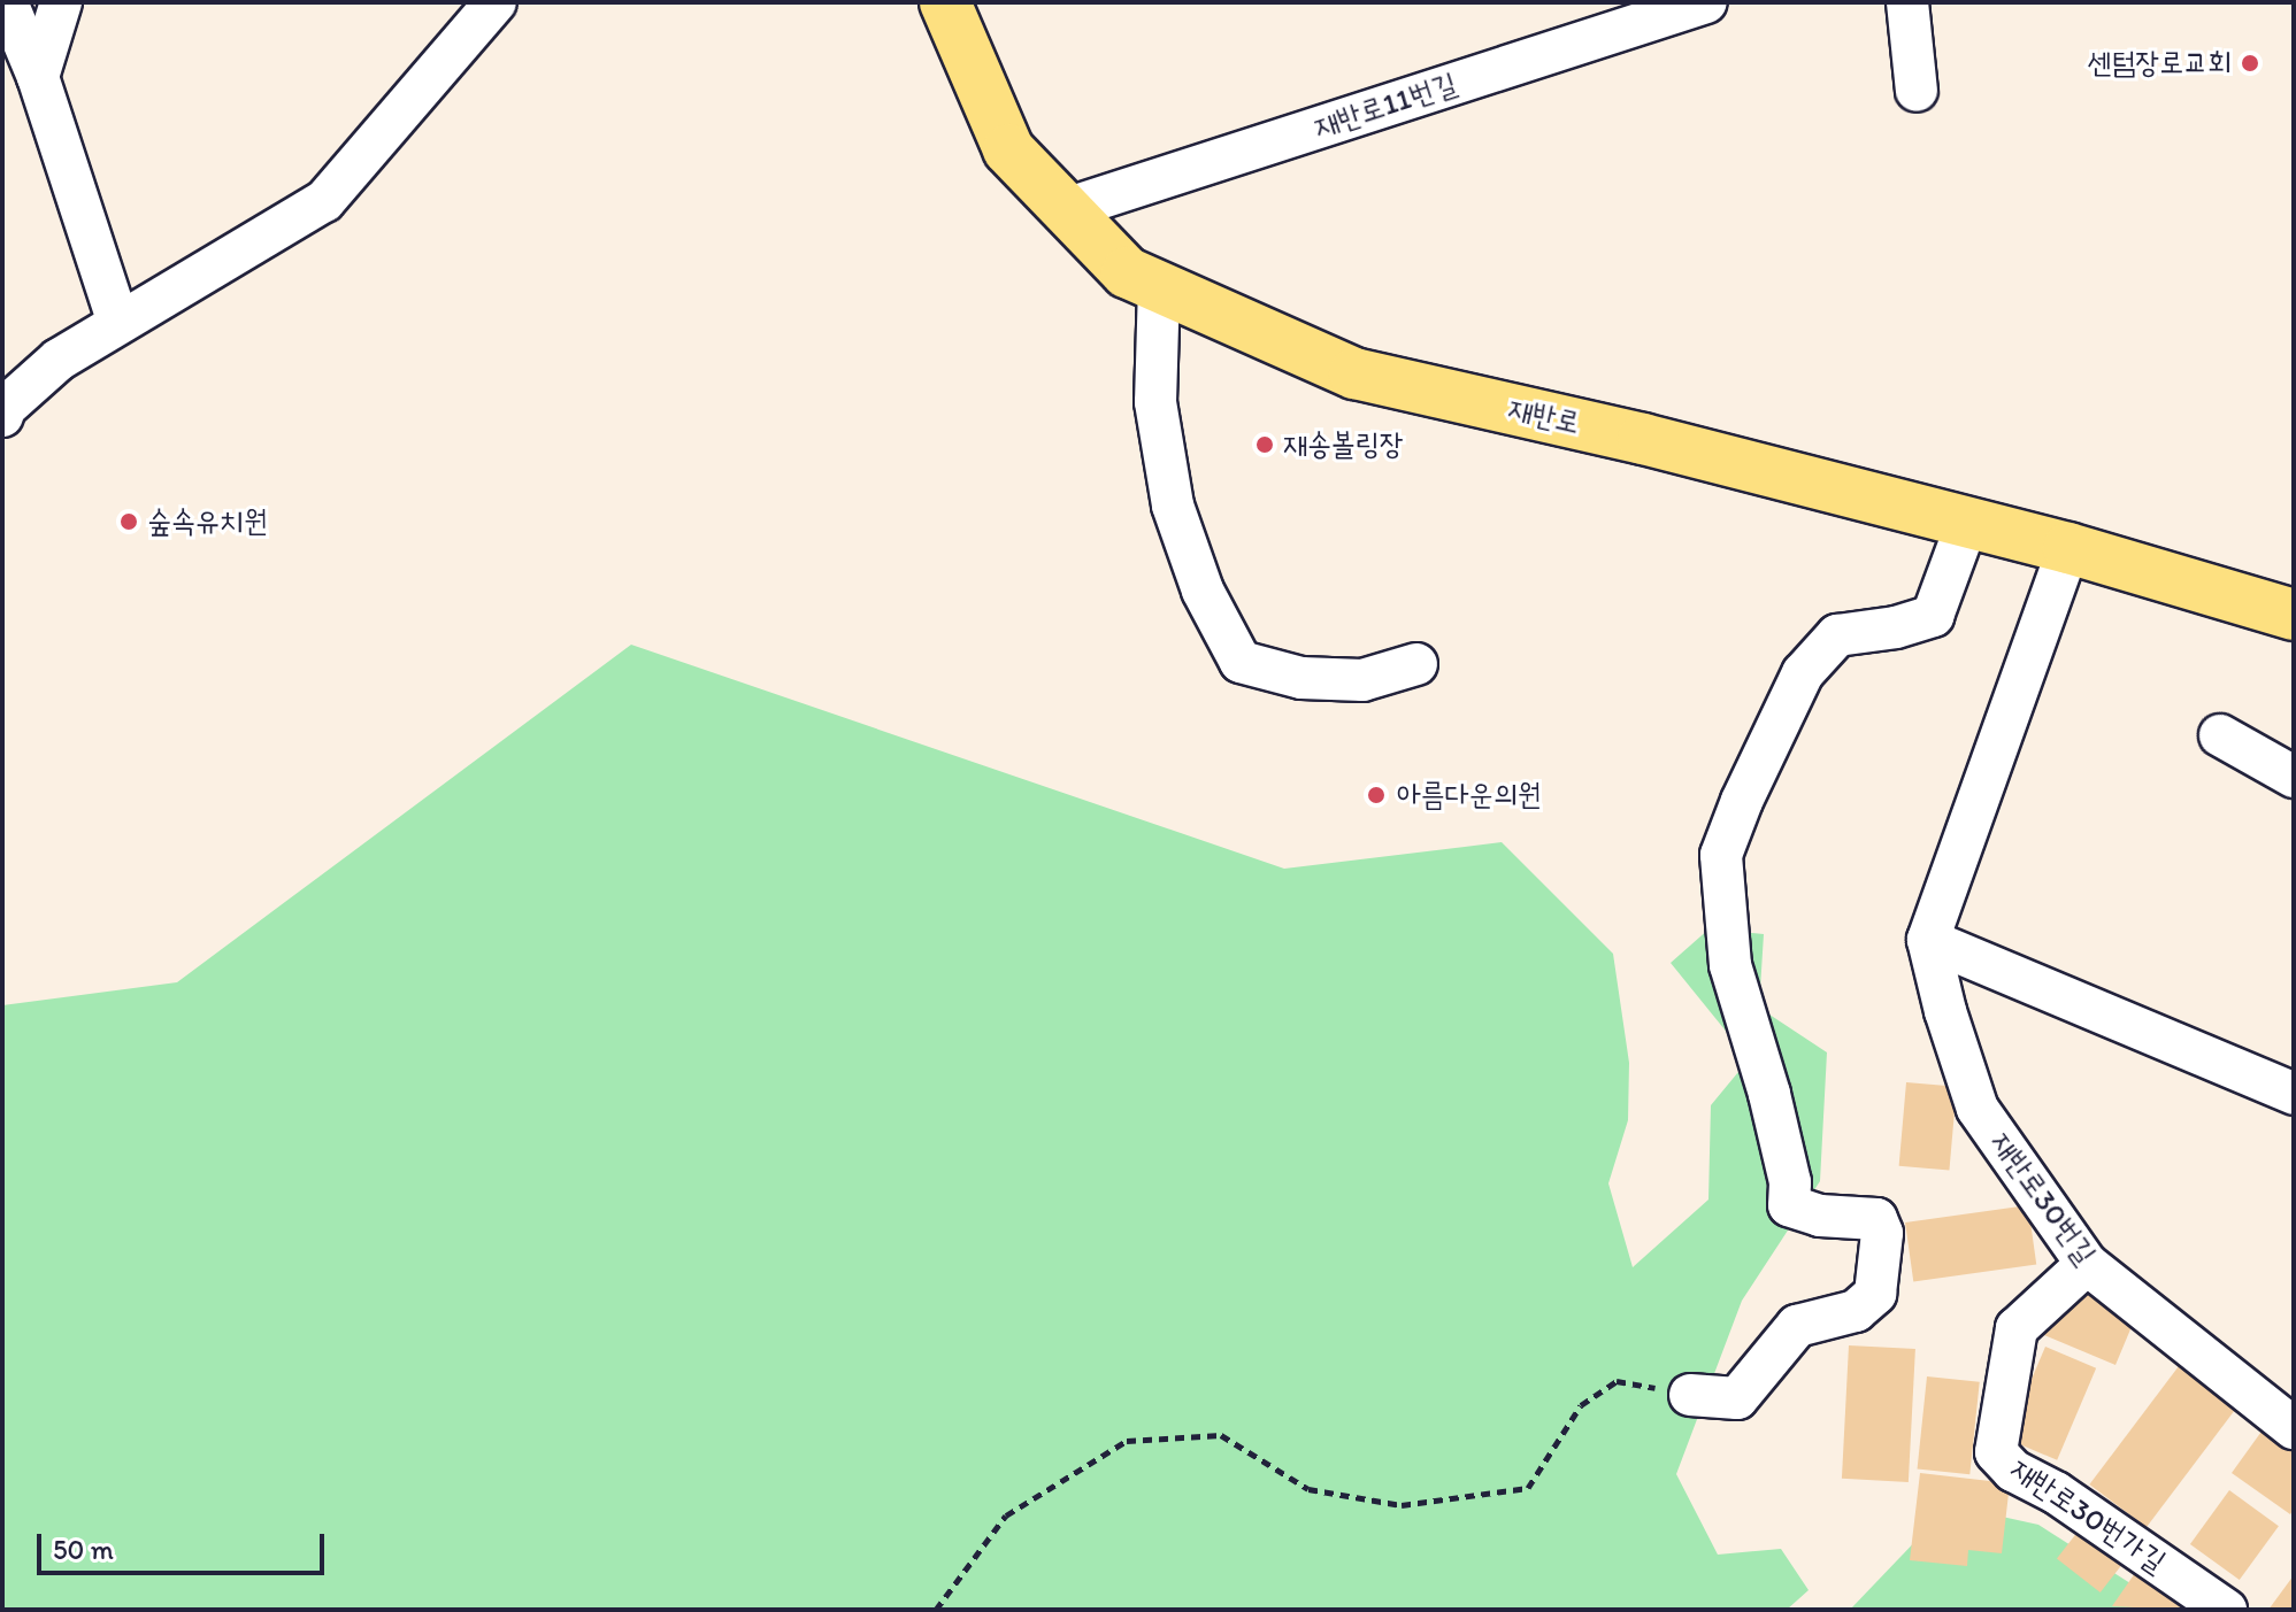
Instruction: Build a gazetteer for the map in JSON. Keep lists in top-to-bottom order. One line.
{"streets":{"main road":["재반로"],"street":["재반로11번길","재반로30번길","재반로30번가길"]},"crossings":[["재반로11번길","재반로"],["재반로30번길","재반로30번가길"]],"places":["센텀장로교회","재송볼링장","숲속유치원","아름다운의원"],"scale_bar":"50 m"}
